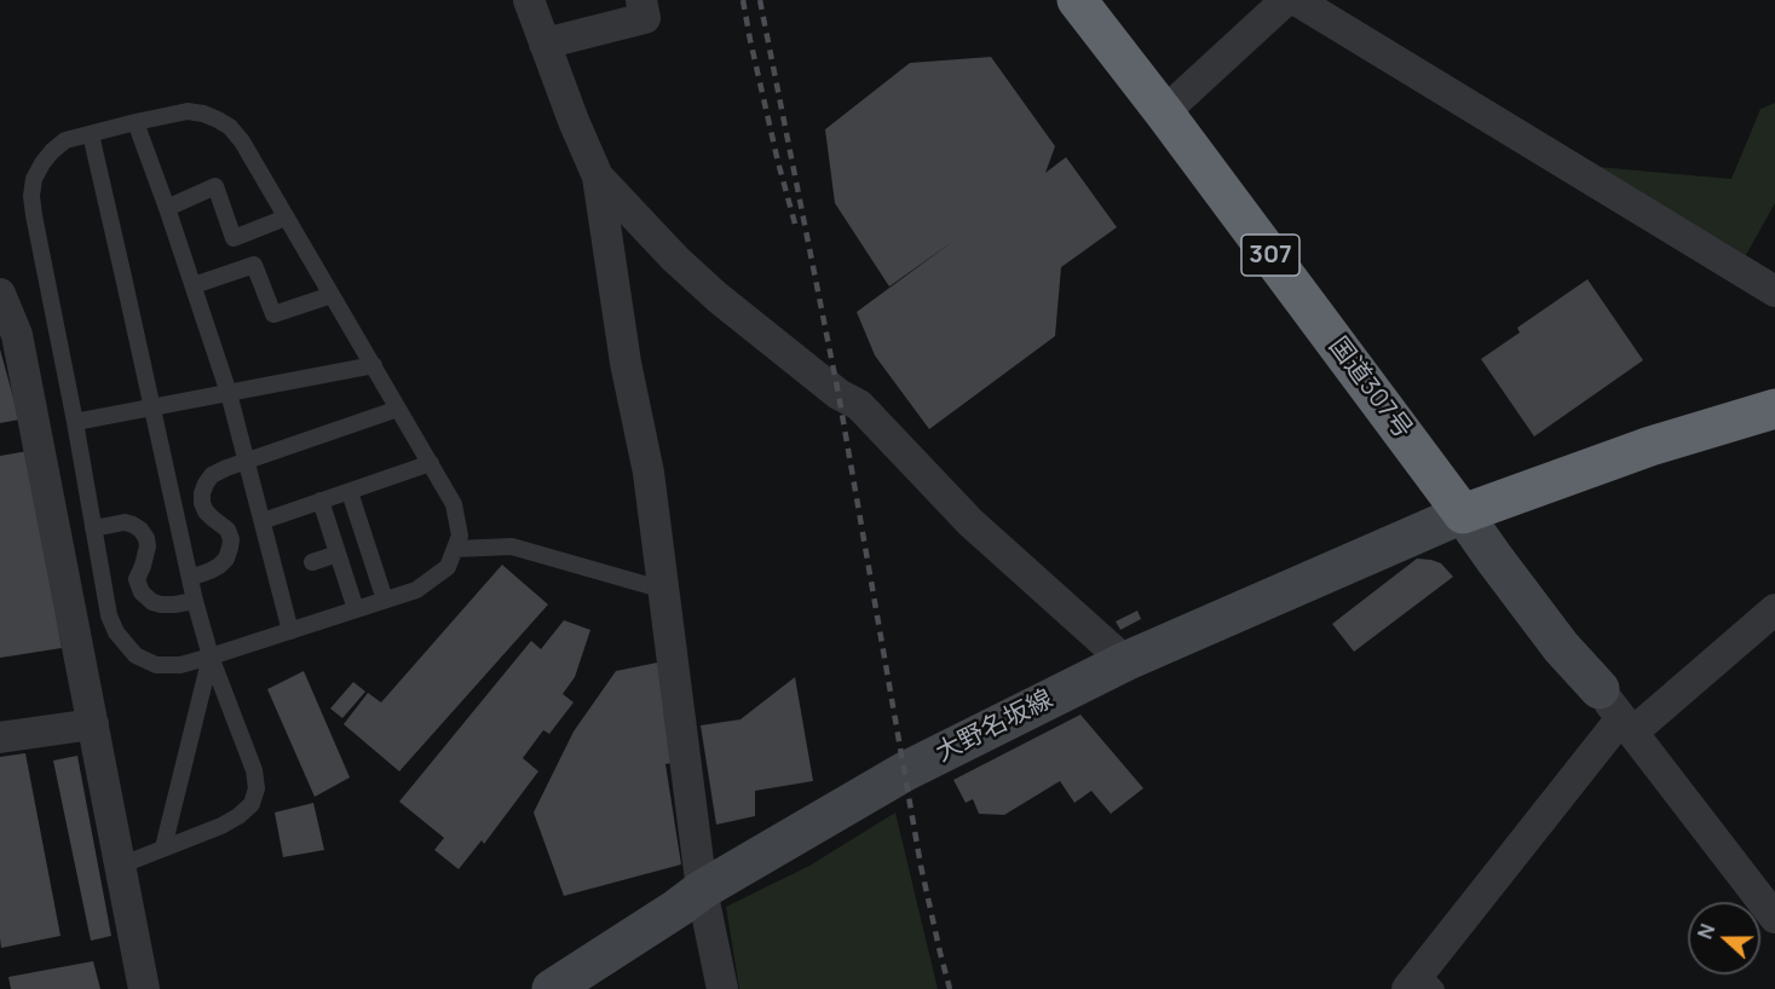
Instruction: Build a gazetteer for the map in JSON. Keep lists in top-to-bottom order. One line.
{"streets":{"highway":["307","国道307号"],"main road":["大野名坂線"]},"crossings":[["国道307号","大野名坂線"]],"north":"left"}
